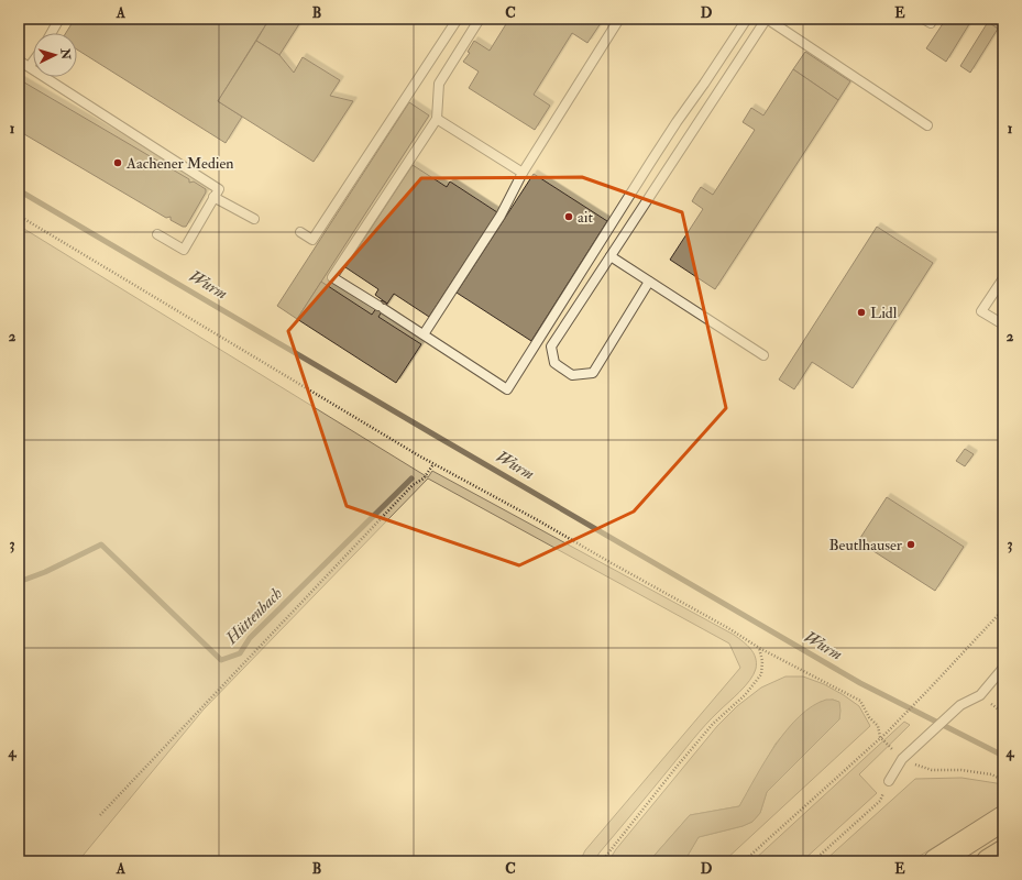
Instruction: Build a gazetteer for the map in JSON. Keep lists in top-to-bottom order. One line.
{"water":["Wurm","Hüttenbach"],"places":["Aachener Medien","ait","Lidl","Beutlhauser"],"north":"right","grid":{"columns":["A","B","C","D","E"],"rows":["1","2","3","4"]}}
